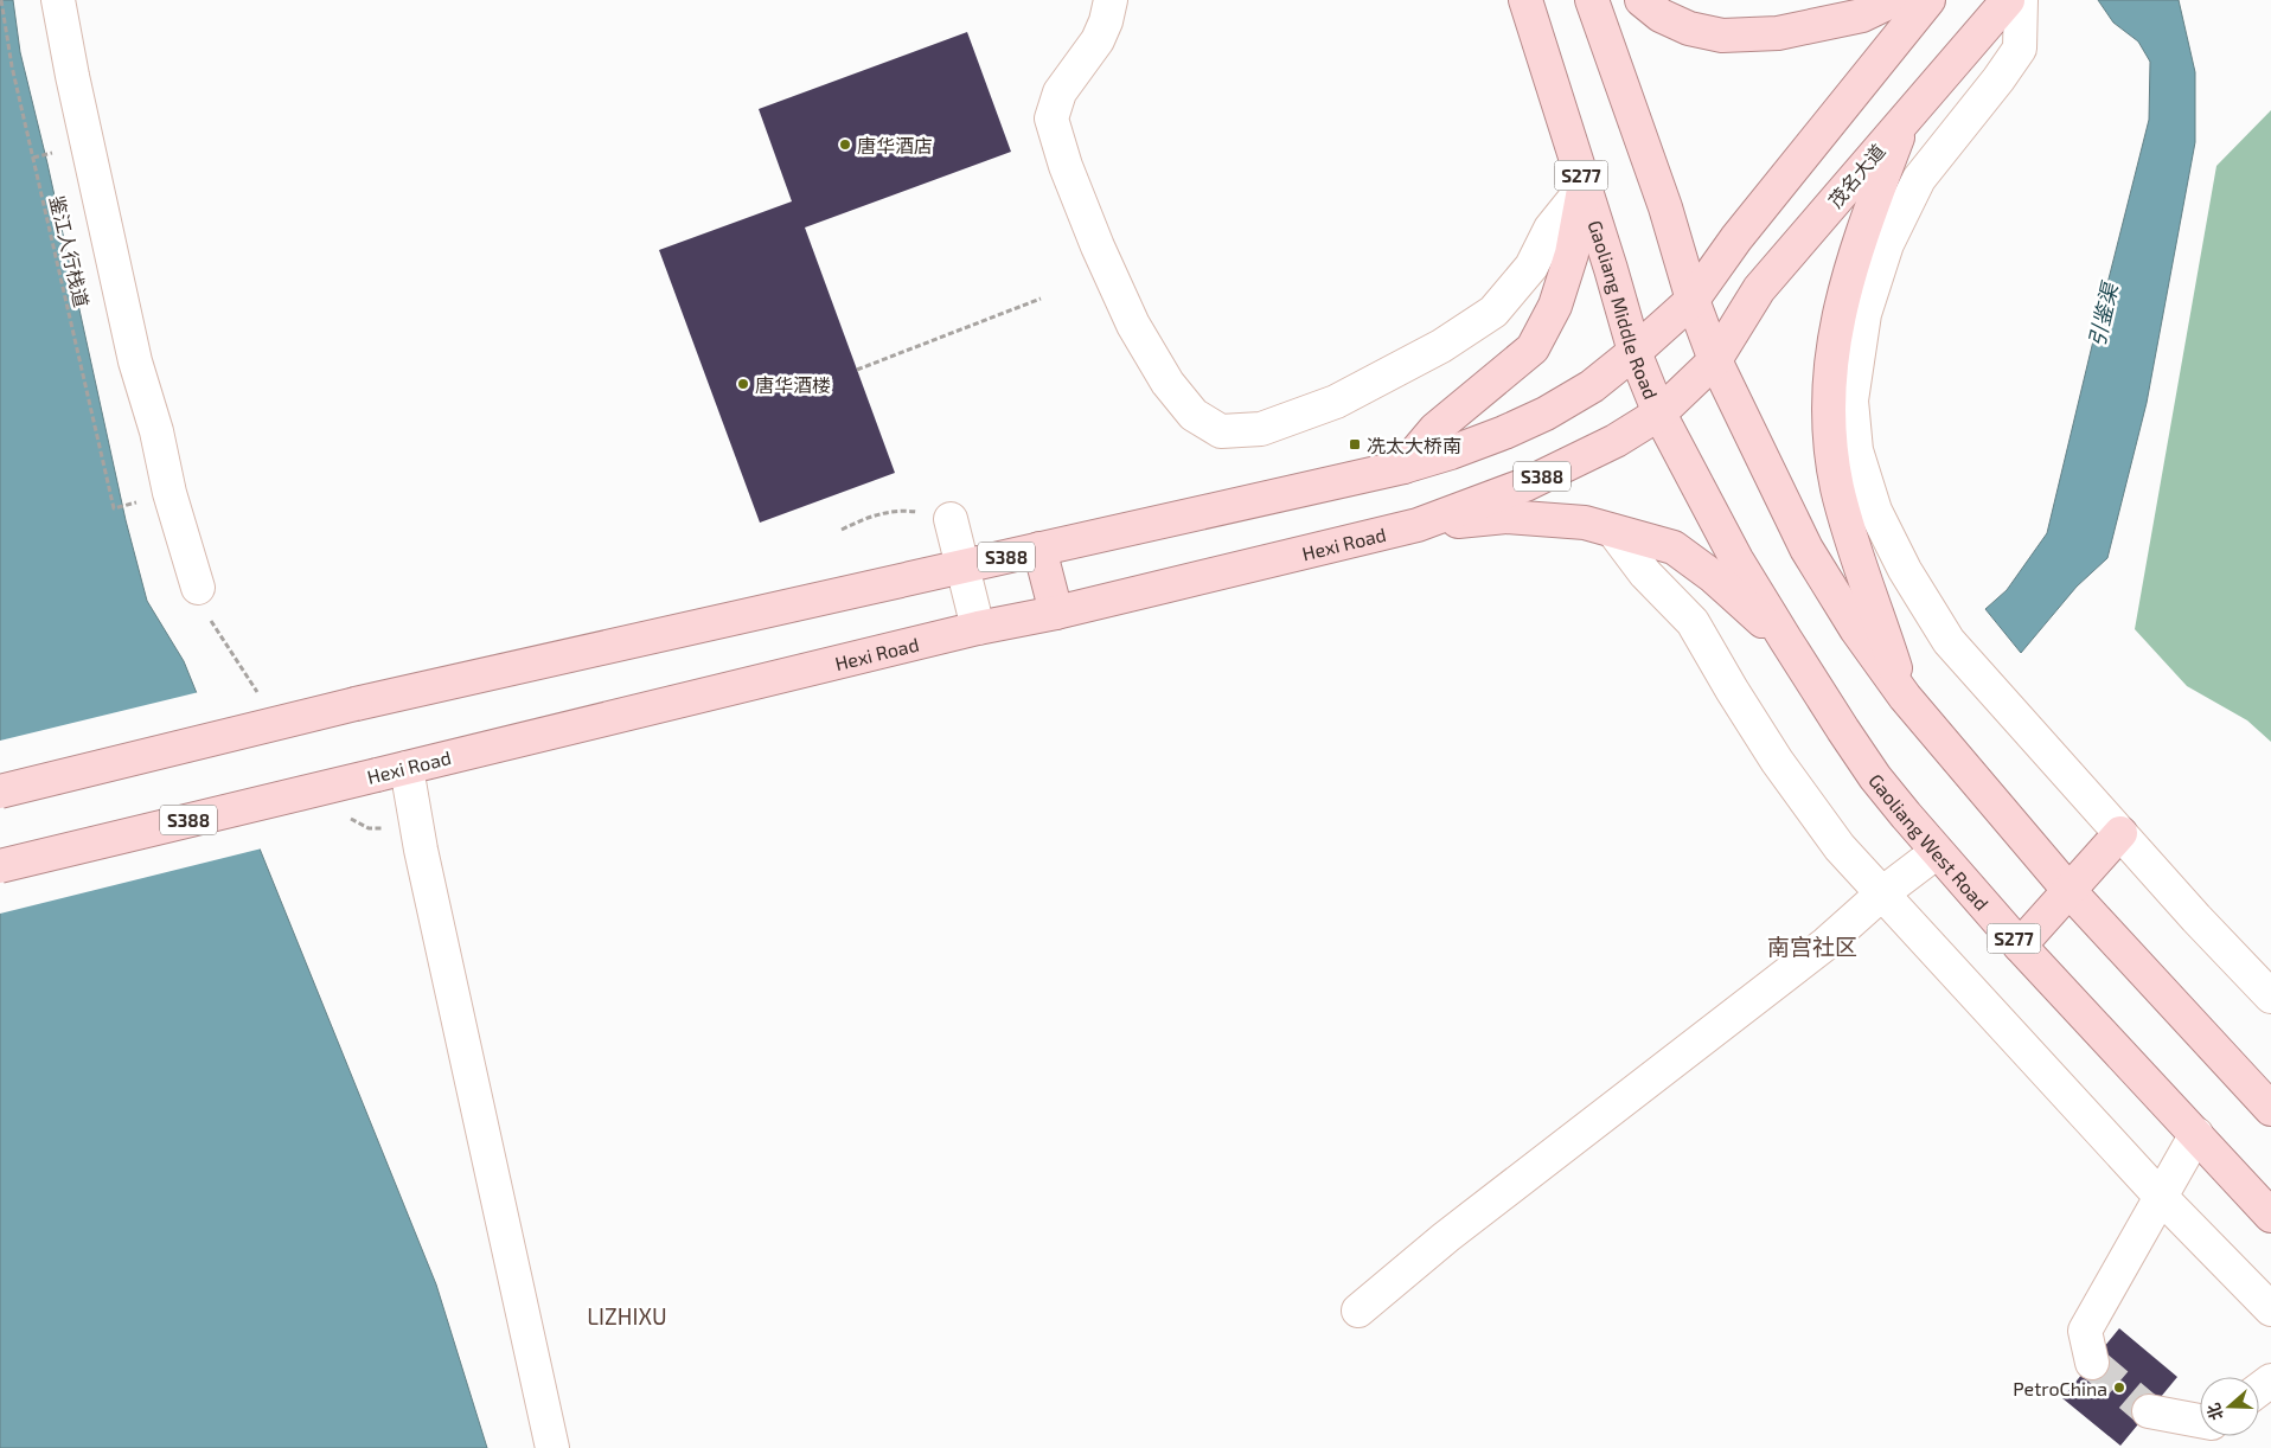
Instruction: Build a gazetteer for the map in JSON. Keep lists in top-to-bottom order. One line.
{"streets":{"main road":["S277","茂名大道","Gaoliang Middle Road","S388","Hexi Road","Gaoliang West Road"],"path":["鉴江人行栈道"]},"crossings":[["茂名大道","Hexi Road"],["Gaoliang Middle Road","S388"],["Gaoliang Middle Road","Hexi Road"],["Gaoliang Middle Road","Gaoliang West Road"],["Hexi Road","Gaoliang West Road"]],"districts":["南宫社区","LIZHIXU"],"water":["引鉴渠"],"places":{"other":["唐华酒店","唐华酒楼","PetroChina"],"transit":["冼太大桥南"]},"north":"left"}
